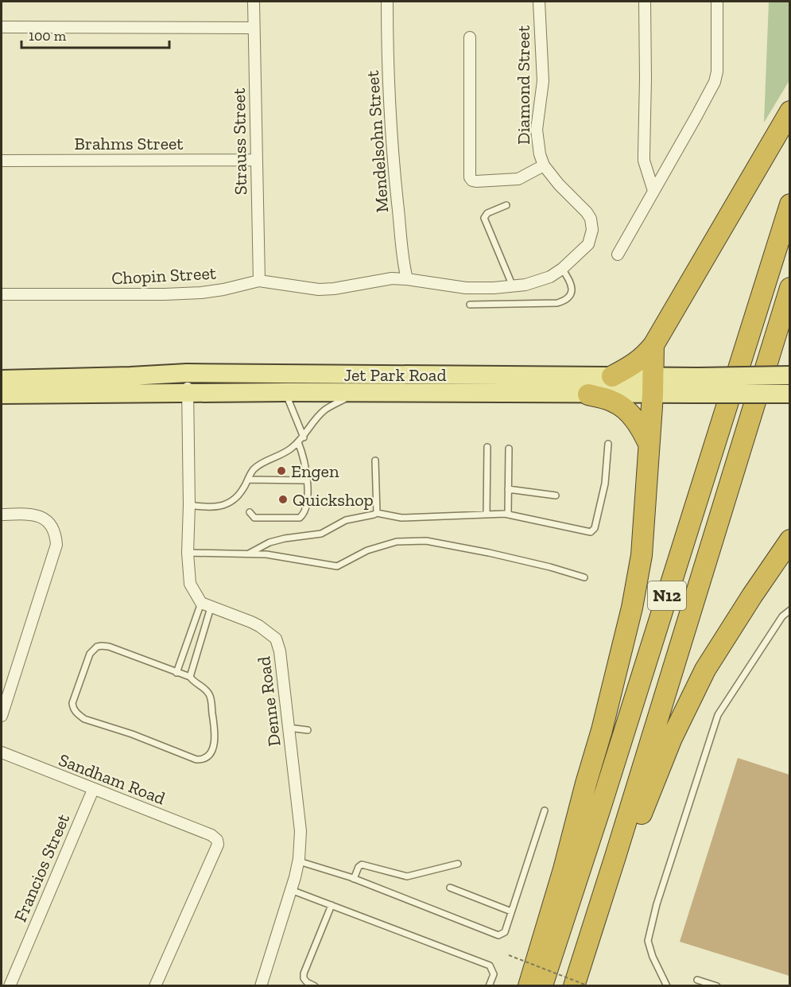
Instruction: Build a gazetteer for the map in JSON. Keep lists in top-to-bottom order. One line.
{"streets":{"highway":["N12"],"main road":["Jet Park Road"],"street":["Diamond Street","Strauss Street","Mendelsohn Street","Brahms Street","Chopin Street","Denne Road","Sandham Road","Francios Street"]},"crossings":[["Diamond Street","Chopin Street"],["Strauss Street","Brahms Street"],["Strauss Street","Chopin Street"],["Mendelsohn Street","Chopin Street"],["Sandham Road","Francios Street"]],"places":["Engen","Quickshop"],"scale_bar":"100 m"}
